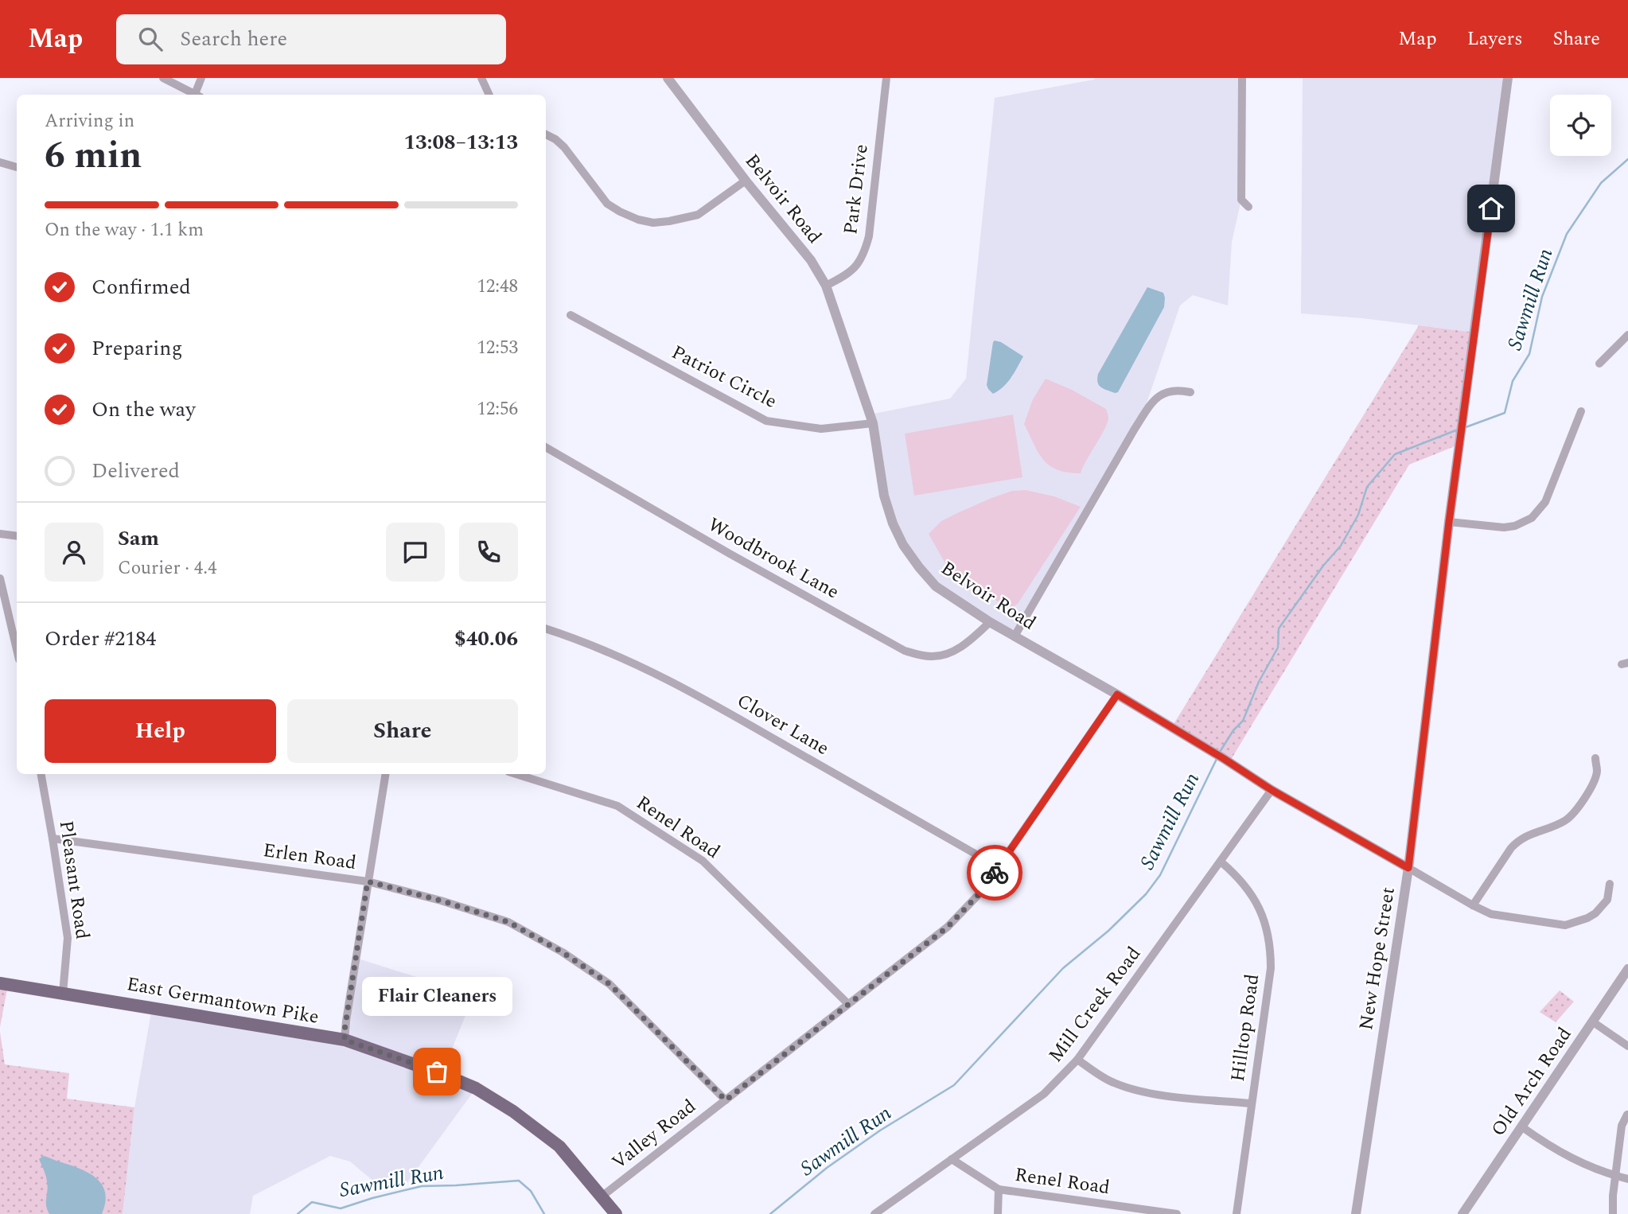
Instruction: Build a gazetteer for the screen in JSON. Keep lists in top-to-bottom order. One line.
{"streets":{"main road":["East Germantown Pike"],"street":["Park Drive","Belvoir Road","Patriot Circle","Woodbrook Lane","Clover Lane","Renel Road","Erlen Road","Pleasant Road","New Hope Street","Mill Creek Road","Hilltop Road","Old Arch Road","Valley Road"]},"crossings":[["Park Drive","Belvoir Road"],["Belvoir Road","Patriot Circle"],["Belvoir Road","Woodbrook Lane"],["Belvoir Road","New Hope Street"],["Belvoir Road","Mill Creek Road"],["Belvoir Road","Valley Road"],["Clover Lane","Valley Road"],["Renel Road","Mill Creek Road"],["Renel Road","Valley Road"],["Erlen Road","Pleasant Road"],["Erlen Road","Valley Road"],["Pleasant Road","East Germantown Pike"],["East Germantown Pike","Valley Road"],["Mill Creek Road","Hilltop Road"]],"water":["Sawmill Run"],"places":["Flair Cleaners"],"page":{"header":"Map","search":"Search here","nav":["Map","Layers","Share"],"heading":["6 min","Arriving in","13:08–13:13"],"panel":["Sam","Courier · 4.4","Order #2184","$40.06"],"bar":"On the way · 1.1 km","list":[["Confirmed","12:48"],["Preparing","12:53"],["On the way","12:56"],"Delivered"],"buttons":["Help","Share"],"bubble":"Flair Cleaners"}}
